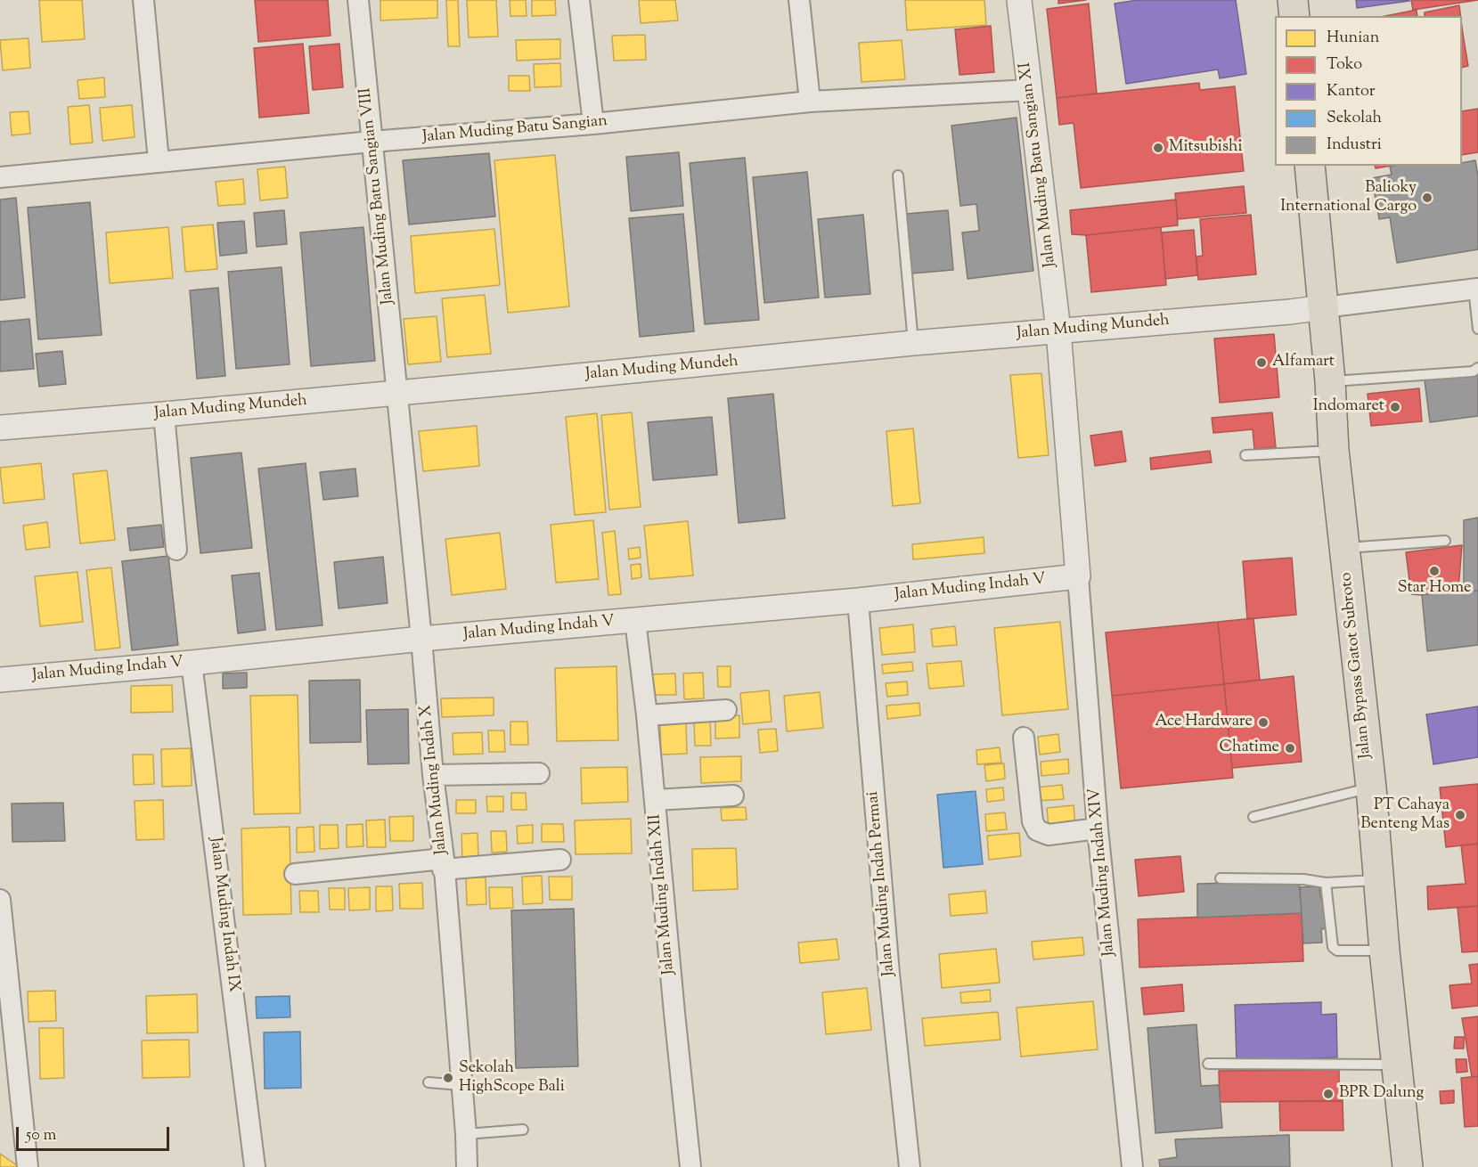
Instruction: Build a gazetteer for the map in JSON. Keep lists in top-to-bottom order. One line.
{"streets":{"main road":["Jalan Bypass Gatot Subroto"],"street":["Jalan Muding Batu Sangian","Jalan Muding Batu Sangian XI","Jalan Muding Batu Sangian VIII","Jalan Muding Mundeh","Jalan Muding Indah V","Jalan Muding Indah X","Jalan Muding Indah XIV","Jalan Muding Indah Permai","Jalan Muding Indah XII","Jalan Muding Indah IX"]},"crossings":[["Jalan Muding Batu Sangian","Jalan Muding Batu Sangian XI"],["Jalan Muding Batu Sangian","Jalan Muding Batu Sangian VIII"],["Jalan Muding Batu Sangian XI","Jalan Muding Mundeh"],["Jalan Muding Batu Sangian XI","Jalan Muding Indah V"],["Jalan Muding Batu Sangian XI","Jalan Muding Indah XIV"],["Jalan Muding Batu Sangian VIII","Jalan Muding Mundeh"],["Jalan Muding Batu Sangian VIII","Jalan Muding Indah X"],["Jalan Muding Mundeh","Jalan Bypass Gatot Subroto"],["Jalan Muding Mundeh","Jalan Muding Indah X"],["Jalan Muding Indah V","Jalan Muding Indah X"],["Jalan Muding Indah V","Jalan Muding Indah XIV"],["Jalan Muding Indah V","Jalan Muding Indah Permai"],["Jalan Muding Indah V","Jalan Muding Indah XII"],["Jalan Muding Indah V","Jalan Muding Indah IX"]],"places":["Mitsubishi","Balioky International Cargo","Alfamart","Indomaret","Star Home","Ace Hardware","Chatime","PT Cahaya Benteng Mas","Sekolah HighScope Bali","BPR Dalung"],"legend":["Hunian","Toko","Kantor","Sekolah","Industri"],"scale_bar":"50 m"}
